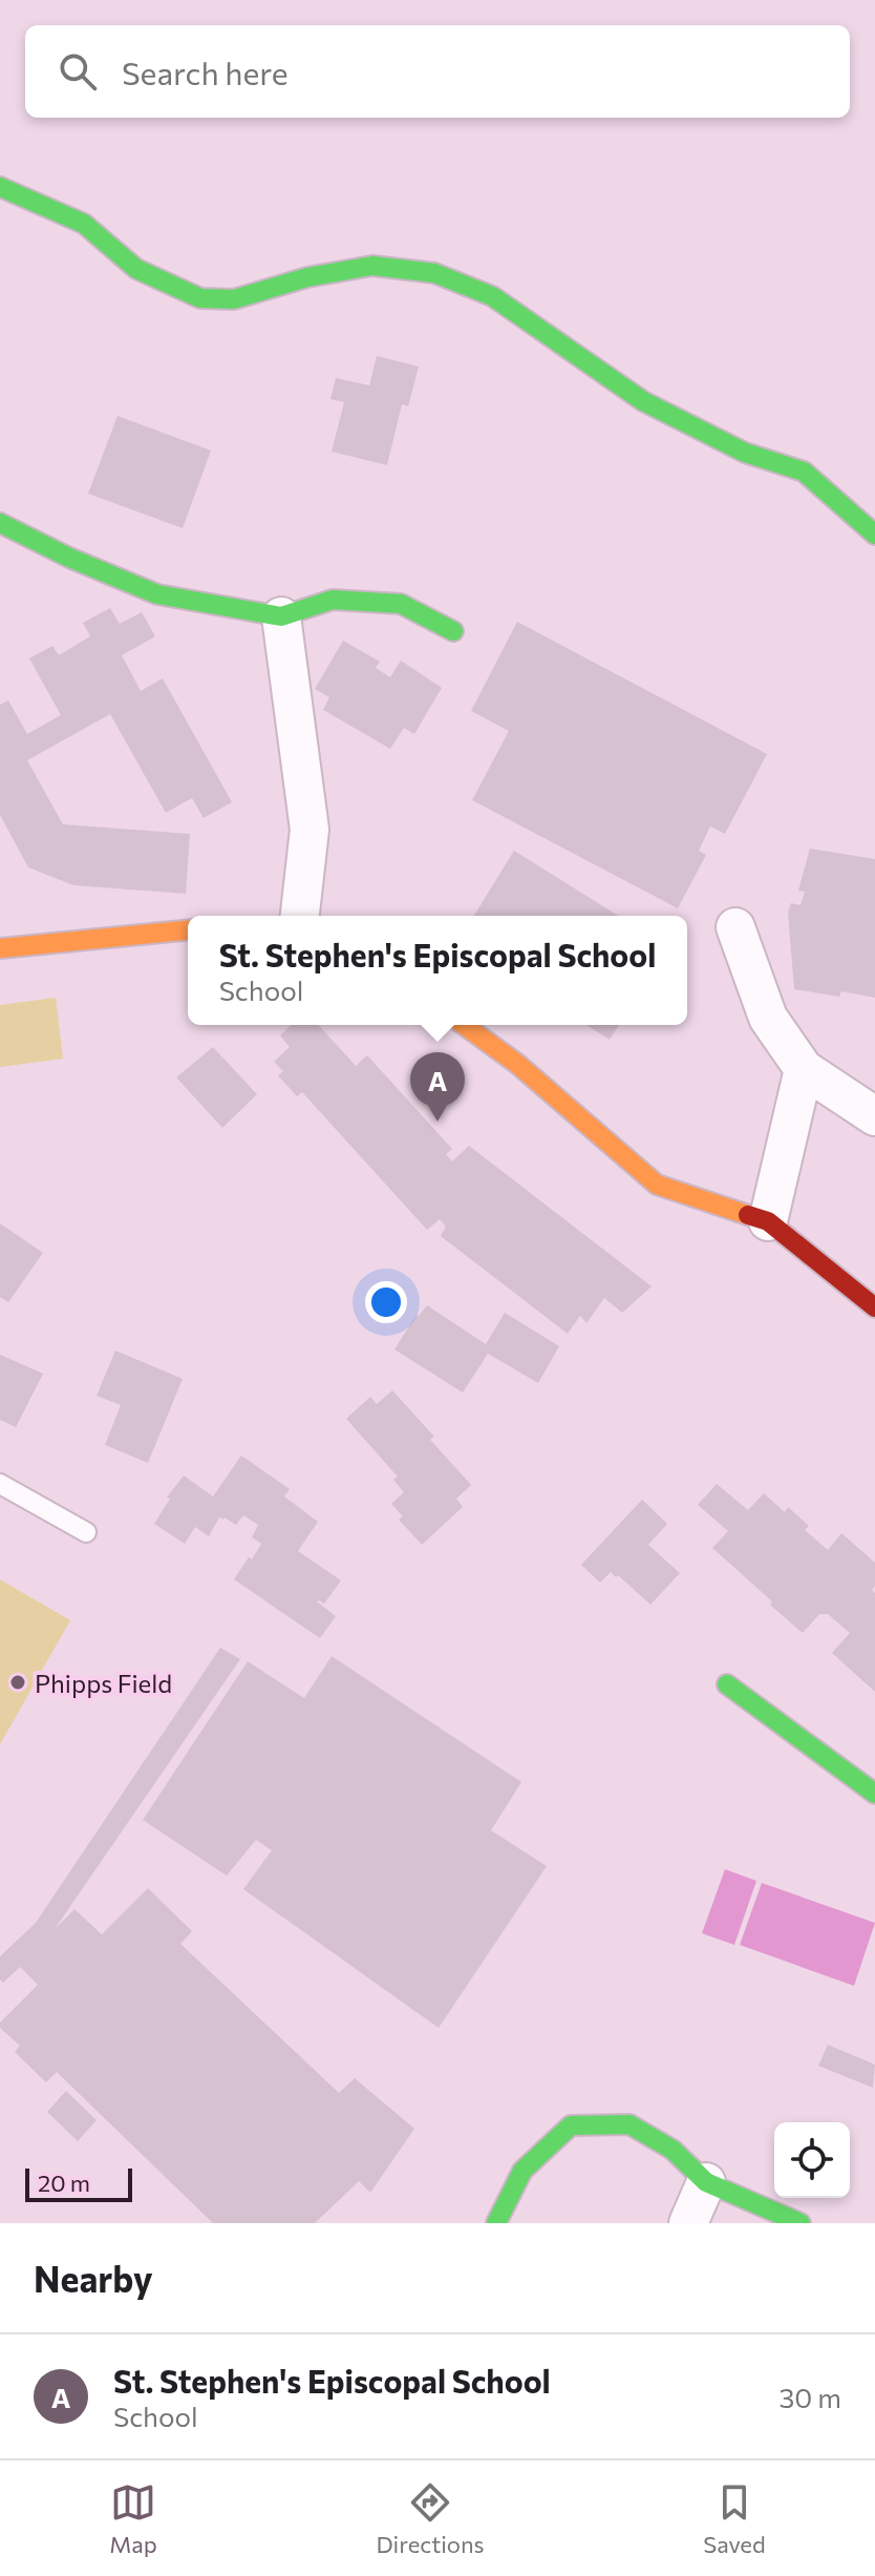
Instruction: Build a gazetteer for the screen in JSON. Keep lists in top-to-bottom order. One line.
{"places":["Phipps Field"],"scale_bar":"20 m","page":{"search":"Search here","popup":["St. Stephen's Episcopal School","School"],"pins":"A","scale":"20 m","heading":"Nearby","list":[{"mark":"A","name":"St. Stephen's Episcopal School","note":"School","value":"30 m"}],"nav":["Map","Directions","Saved"]}}
